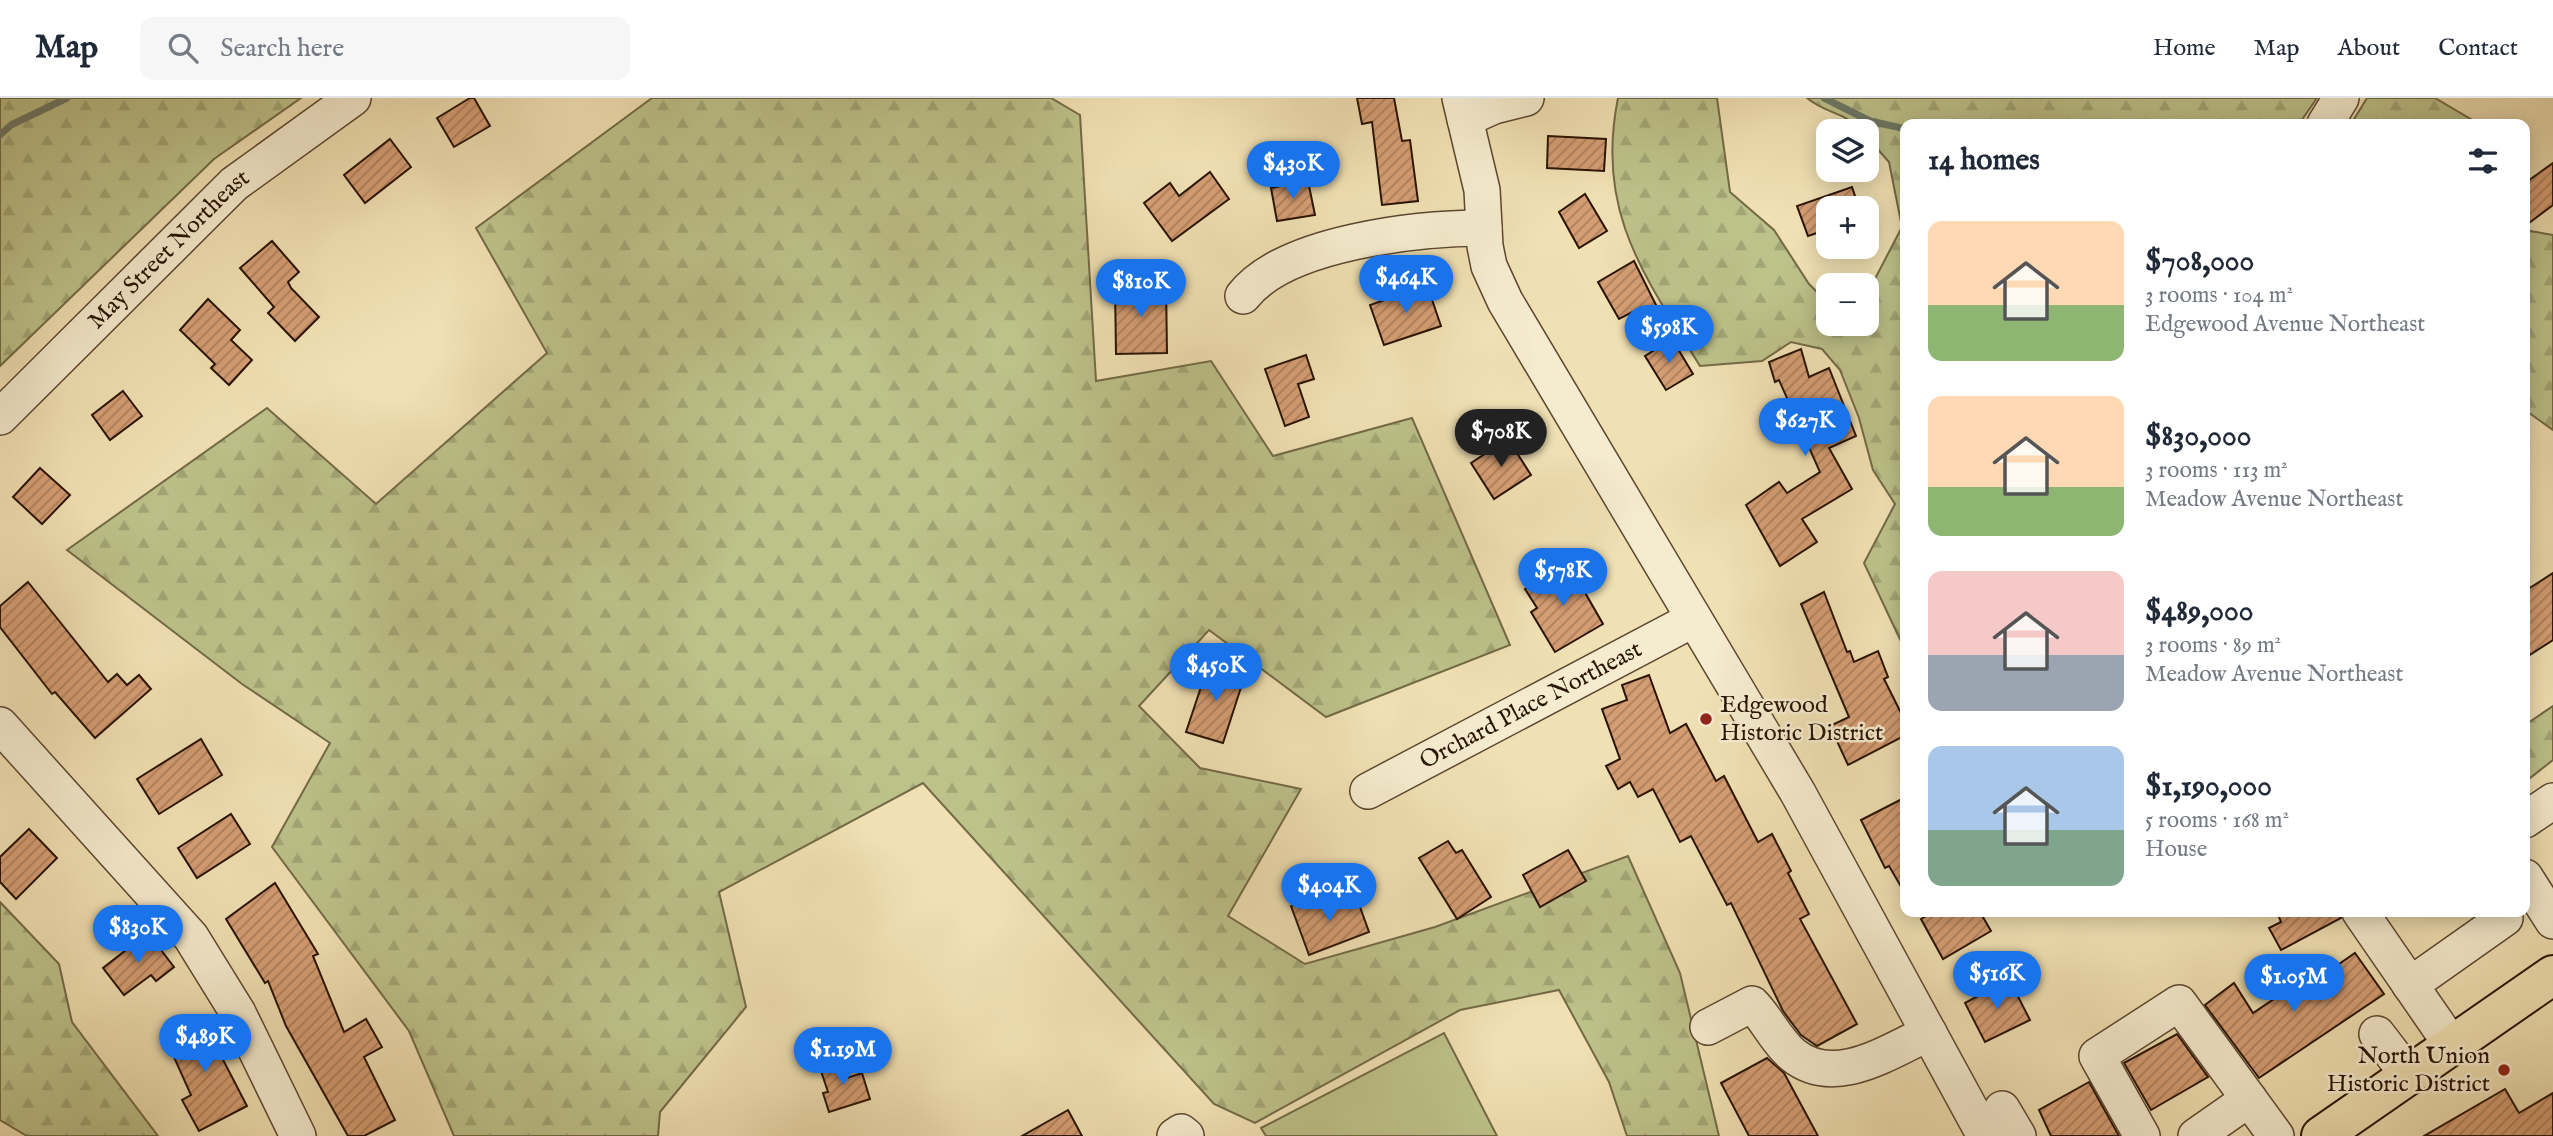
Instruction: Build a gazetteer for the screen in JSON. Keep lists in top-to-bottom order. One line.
{"streets":{"street":["May Street Northeast","Orchard Place Northeast"]},"places":["Edgewood Historic District","North Union Historic District"],"page":{"header":"Map","search":"Search here","nav":["Home","Map","About","Contact"],"map_buttons":["+","−"],"heading":"14 homes","price":["$430K","$464K","$810K","$598K","$627K","$708K","$578K","$450K","$404K","$830K","$516K","$1.05M","$489K","$1.19M"],"list":[{"name":"$708,000","note":"3 rooms · 104 m² · Edgewood Avenue Northeast"},{"name":"$830,000","note":"3 rooms · 113 m² · Meadow Avenue Northeast"},{"name":"$489,000","note":"3 rooms · 89 m² · Meadow Avenue Northeast"},{"name":"$1,190,000","note":"5 rooms · 168 m² · House"}]}}
